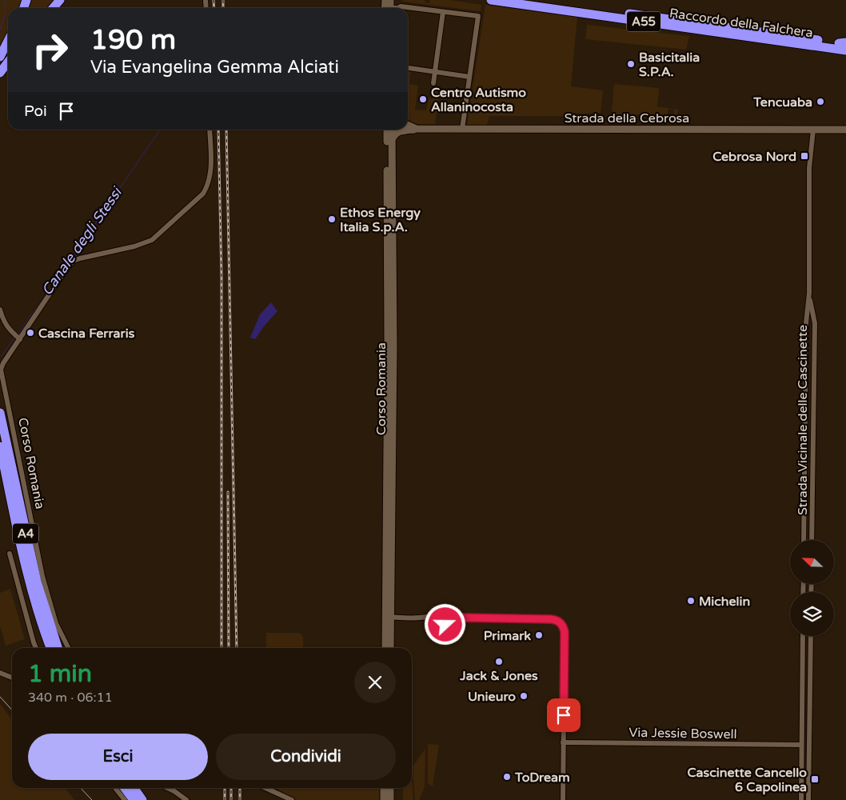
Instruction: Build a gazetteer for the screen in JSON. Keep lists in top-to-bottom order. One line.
{"streets":{"highway":["A55","Raccordo della Falchera","A4"],"main road":["Strada della Cebrosa","Corso Romania"],"street":["Strada Vicinale delle Cascinette","Via Jessie Boswell"]},"crossings":[["Strada della Cebrosa","Strada Vicinale delle Cascinette"]],"water":["Canale degli Stessi"],"places":{"other":["Basicitalia S.P.A.","Centro Autismo Allaninocosta","Tencuaba","Ethos Energy Italia S.p.A.","Cascina Ferraris","Michelin","Primark","Jack & Jones","Unieuro","ToDream"],"transit":["Cebrosa Nord","Cascinette Cancello 6 Capolinea"]},"north":"top left","page":{"turn":["190 m","Via Evangelina Gemma Alciati"],"then":"Poi","heading":["1 min","340 m · 06:11"],"buttons":["Esci","Condividi"]}}
